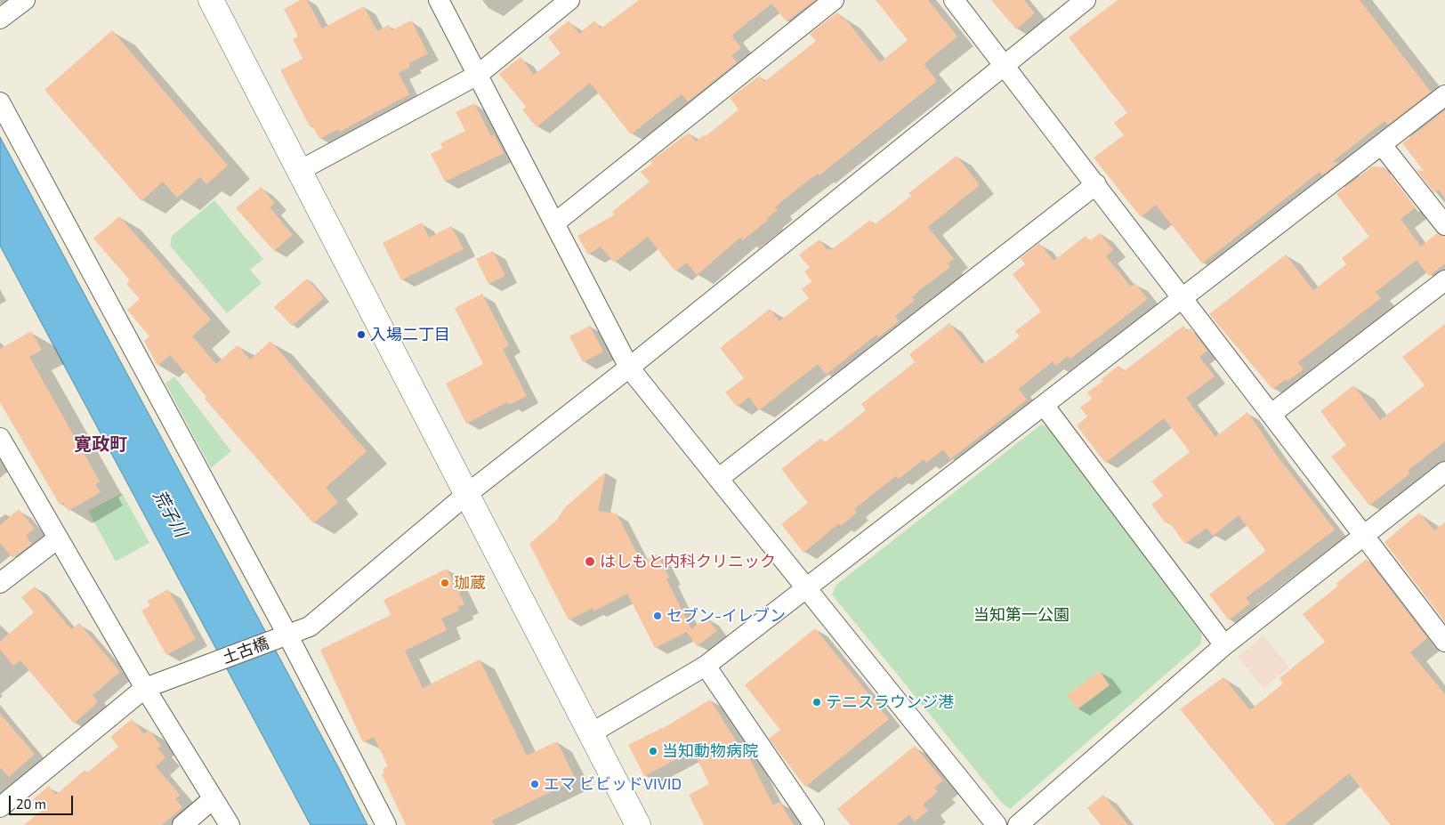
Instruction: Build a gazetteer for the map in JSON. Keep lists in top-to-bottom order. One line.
{"streets":{"street":["土古橋"]},"districts":["寛政町"],"water":["荒子川"],"parks":["当知第一公園"],"places":["入場二丁目","はしもと内科クリニック","珈蔵","セブン-イレブン","テニスラウンジ港","当知動物病院","エマ ビビッドVIVID"],"scale_bar":"20 m"}
